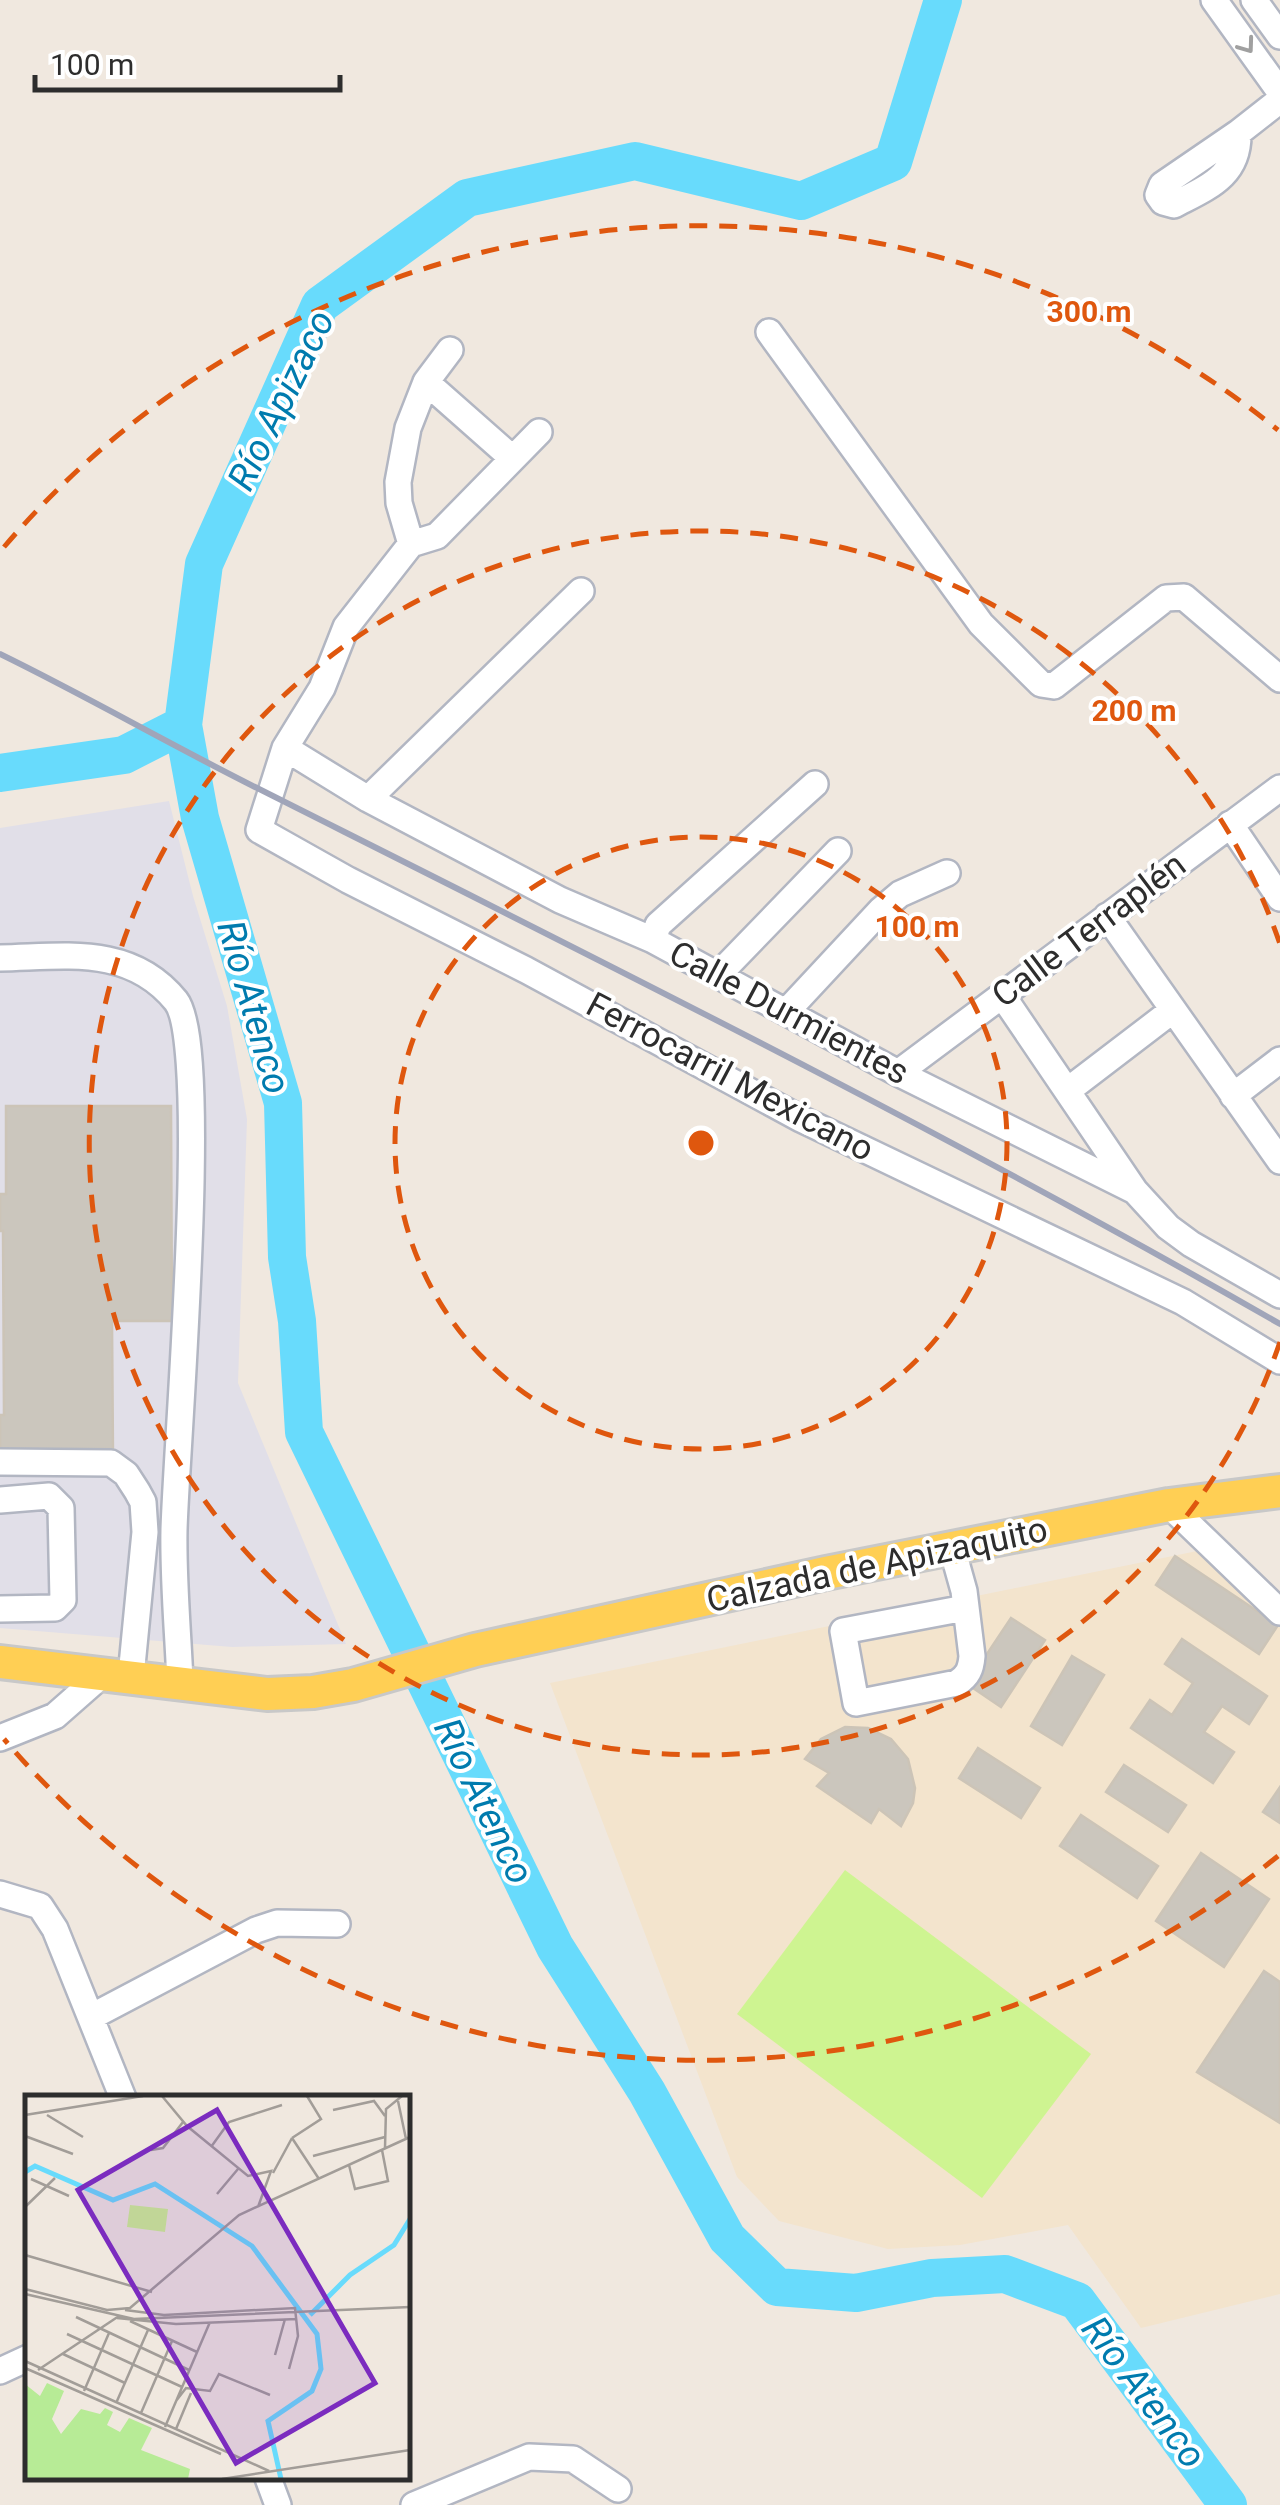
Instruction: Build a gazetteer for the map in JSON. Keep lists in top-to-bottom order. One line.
{"streets":{"main road":["Calzada de Apizaquito"],"street":["Calle Terraplén","Calle Durmientes","Ferrocarril Mexicano"]},"crossings":[["Calle Terraplén","Calle Durmientes"],["Calle Durmientes","Ferrocarril Mexicano"]],"water":["Río Apizaco","Río Atenco"],"scale_bar":"100 m","rings":["300 m","200 m","100 m"]}
